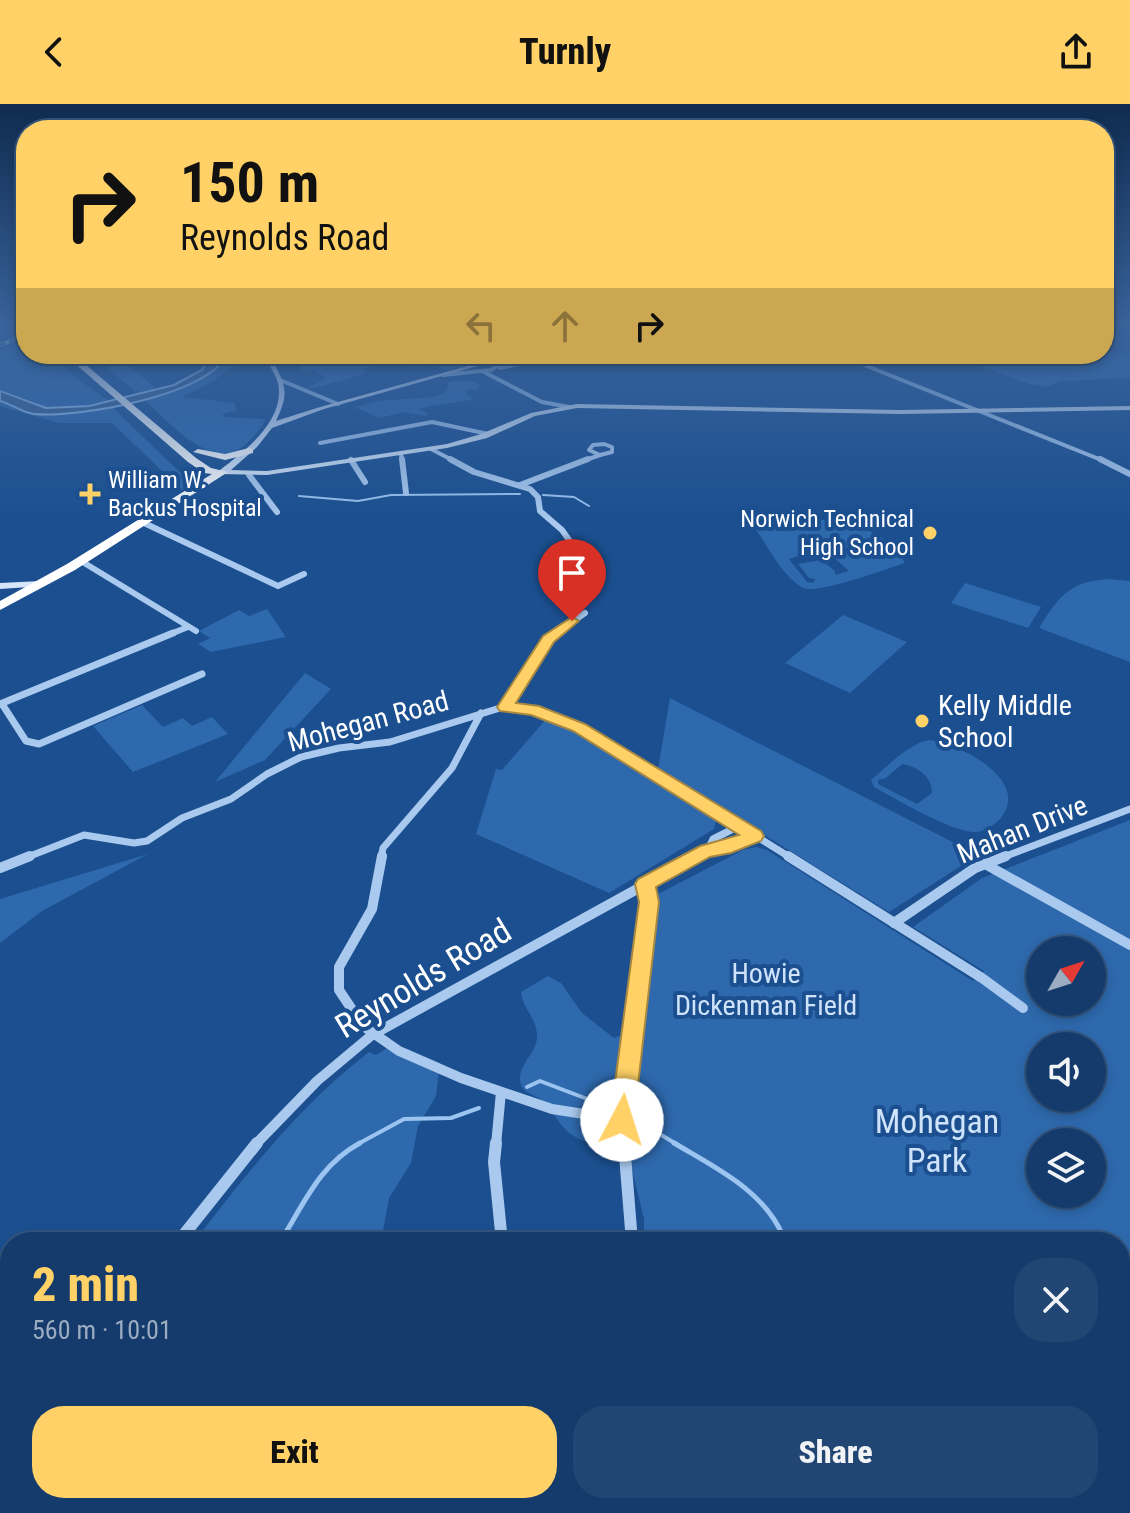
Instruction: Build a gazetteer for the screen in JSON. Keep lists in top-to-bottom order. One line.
{"streets":{"street":["Mohegan Road","Mahan Drive","Reynolds Road"]},"crossings":[["Mohegan Road","Mahan Drive"],["Mohegan Road","Reynolds Road"]],"parks":["Howie Dickenman Field","Mohegan Park"],"places":{"health":["William W. Backus Hospital"],"other":["Norwich Technical High School","Kelly Middle School"]},"north":"top right","page":{"header":"Turnly","turn":["150 m","Reynolds Road"],"heading":["2 min","560 m · 10:01"],"buttons":["Exit","Share"]}}
